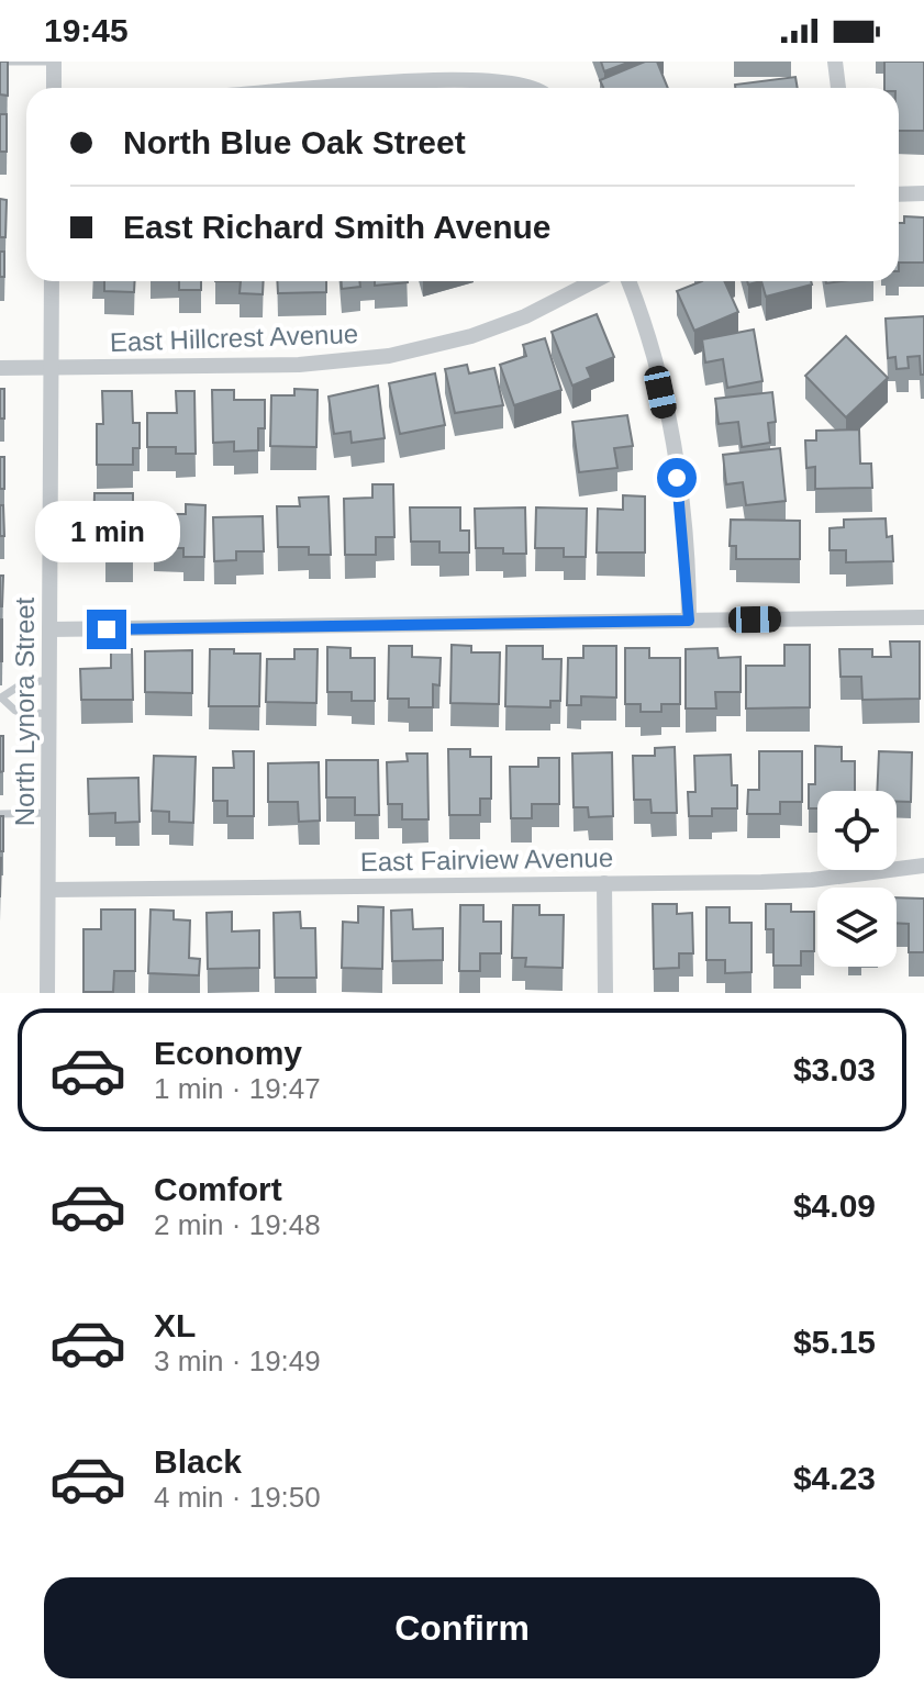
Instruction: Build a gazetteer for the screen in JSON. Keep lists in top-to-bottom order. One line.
{"streets":{"street":["East Hillcrest Avenue","North Lynora Street","East Fairview Avenue"]},"crossings":[["East Hillcrest Avenue","North Lynora Street"],["North Lynora Street","East Fairview Avenue"]],"page":{"status":"19:45","banner":["North Blue Oak Street","East Richard Smith Avenue"],"bubble":"1 min","list":[{"name":"Economy","note":"1 min · 19:47","value":"$3.03"},{"name":"Comfort","note":"2 min · 19:48","value":"$4.09"},{"name":"XL","note":"3 min · 19:49","value":"$5.15"},{"name":"Black","note":"4 min · 19:50","value":"$4.23"}],"buttons":"Confirm"}}
